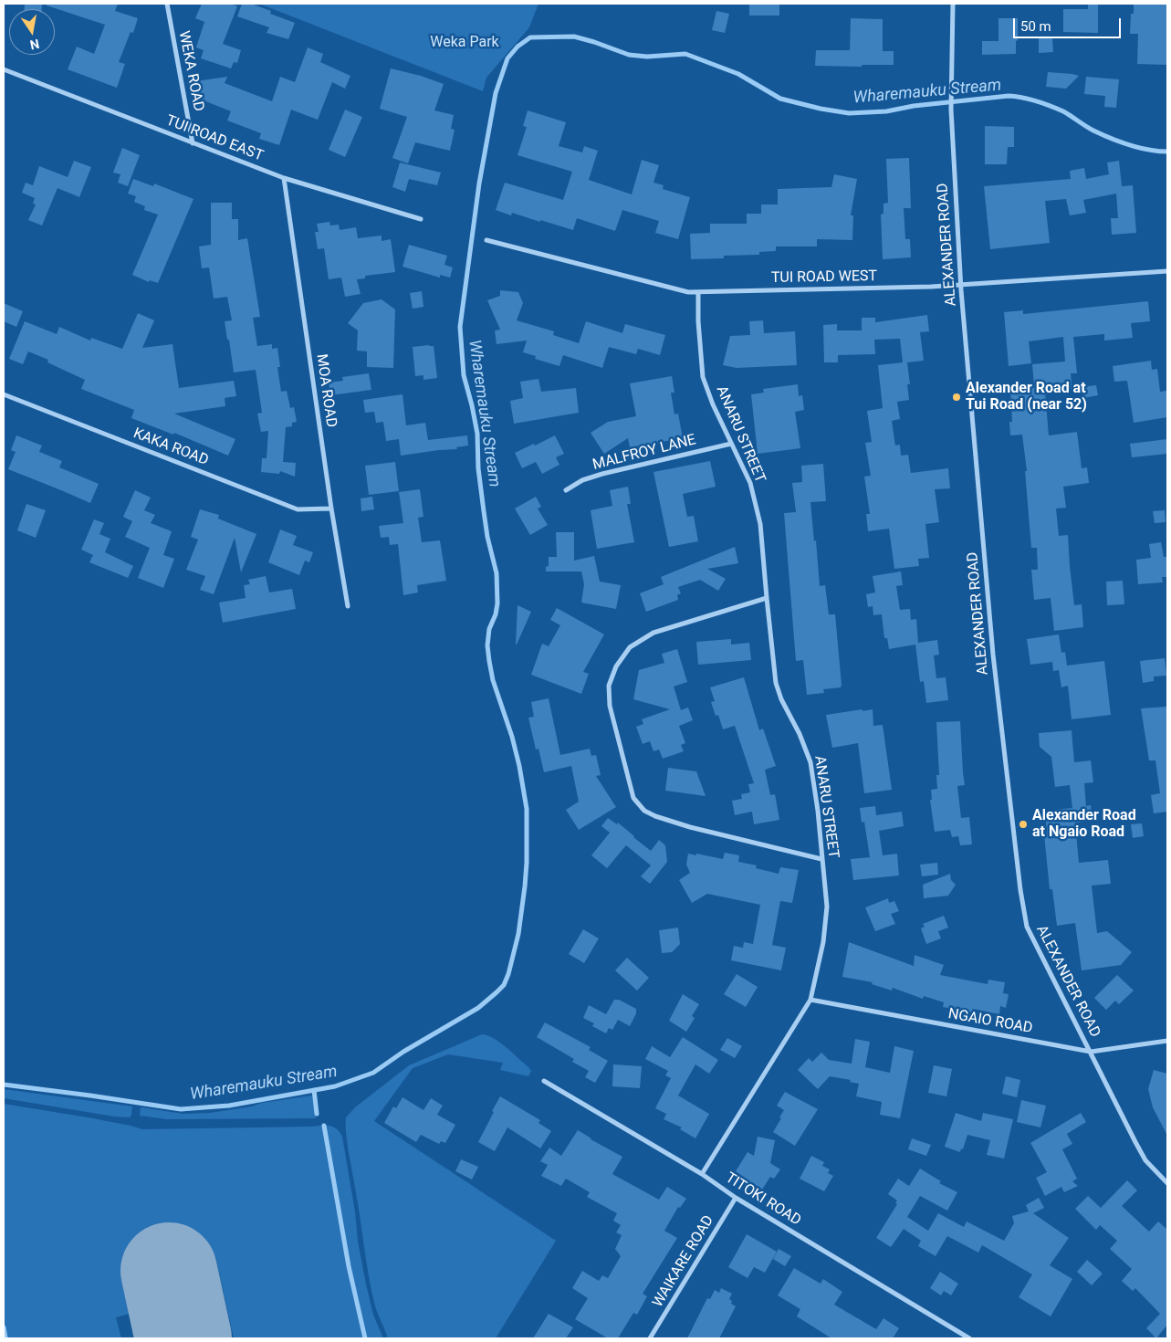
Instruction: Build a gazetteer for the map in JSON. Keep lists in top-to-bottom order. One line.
{"streets":{"street":["WEKA ROAD","TUI ROAD EAST","ALEXANDER ROAD","TUI ROAD WEST","MOA ROAD","ANARU STREET","KAKA ROAD","MALFROY LANE","NGAIO ROAD","TITOKI ROAD","WAIKARE ROAD"]},"crossings":[["WEKA ROAD","TUI ROAD EAST"],["TUI ROAD EAST","MOA ROAD"],["ALEXANDER ROAD","TUI ROAD WEST"],["ALEXANDER ROAD","NGAIO ROAD"],["TUI ROAD WEST","ANARU STREET"],["MOA ROAD","KAKA ROAD"],["ANARU STREET","MALFROY LANE"],["ANARU STREET","NGAIO ROAD"],["ANARU STREET","TITOKI ROAD"],["TITOKI ROAD","WAIKARE ROAD"]],"water":["Wharemauku Stream"],"parks":["Weka Park"],"places":["Alexander Road at Tui Road (near 52)","Alexander Road at Ngaio Road"],"scale_bar":"50 m","north":"bottom"}
